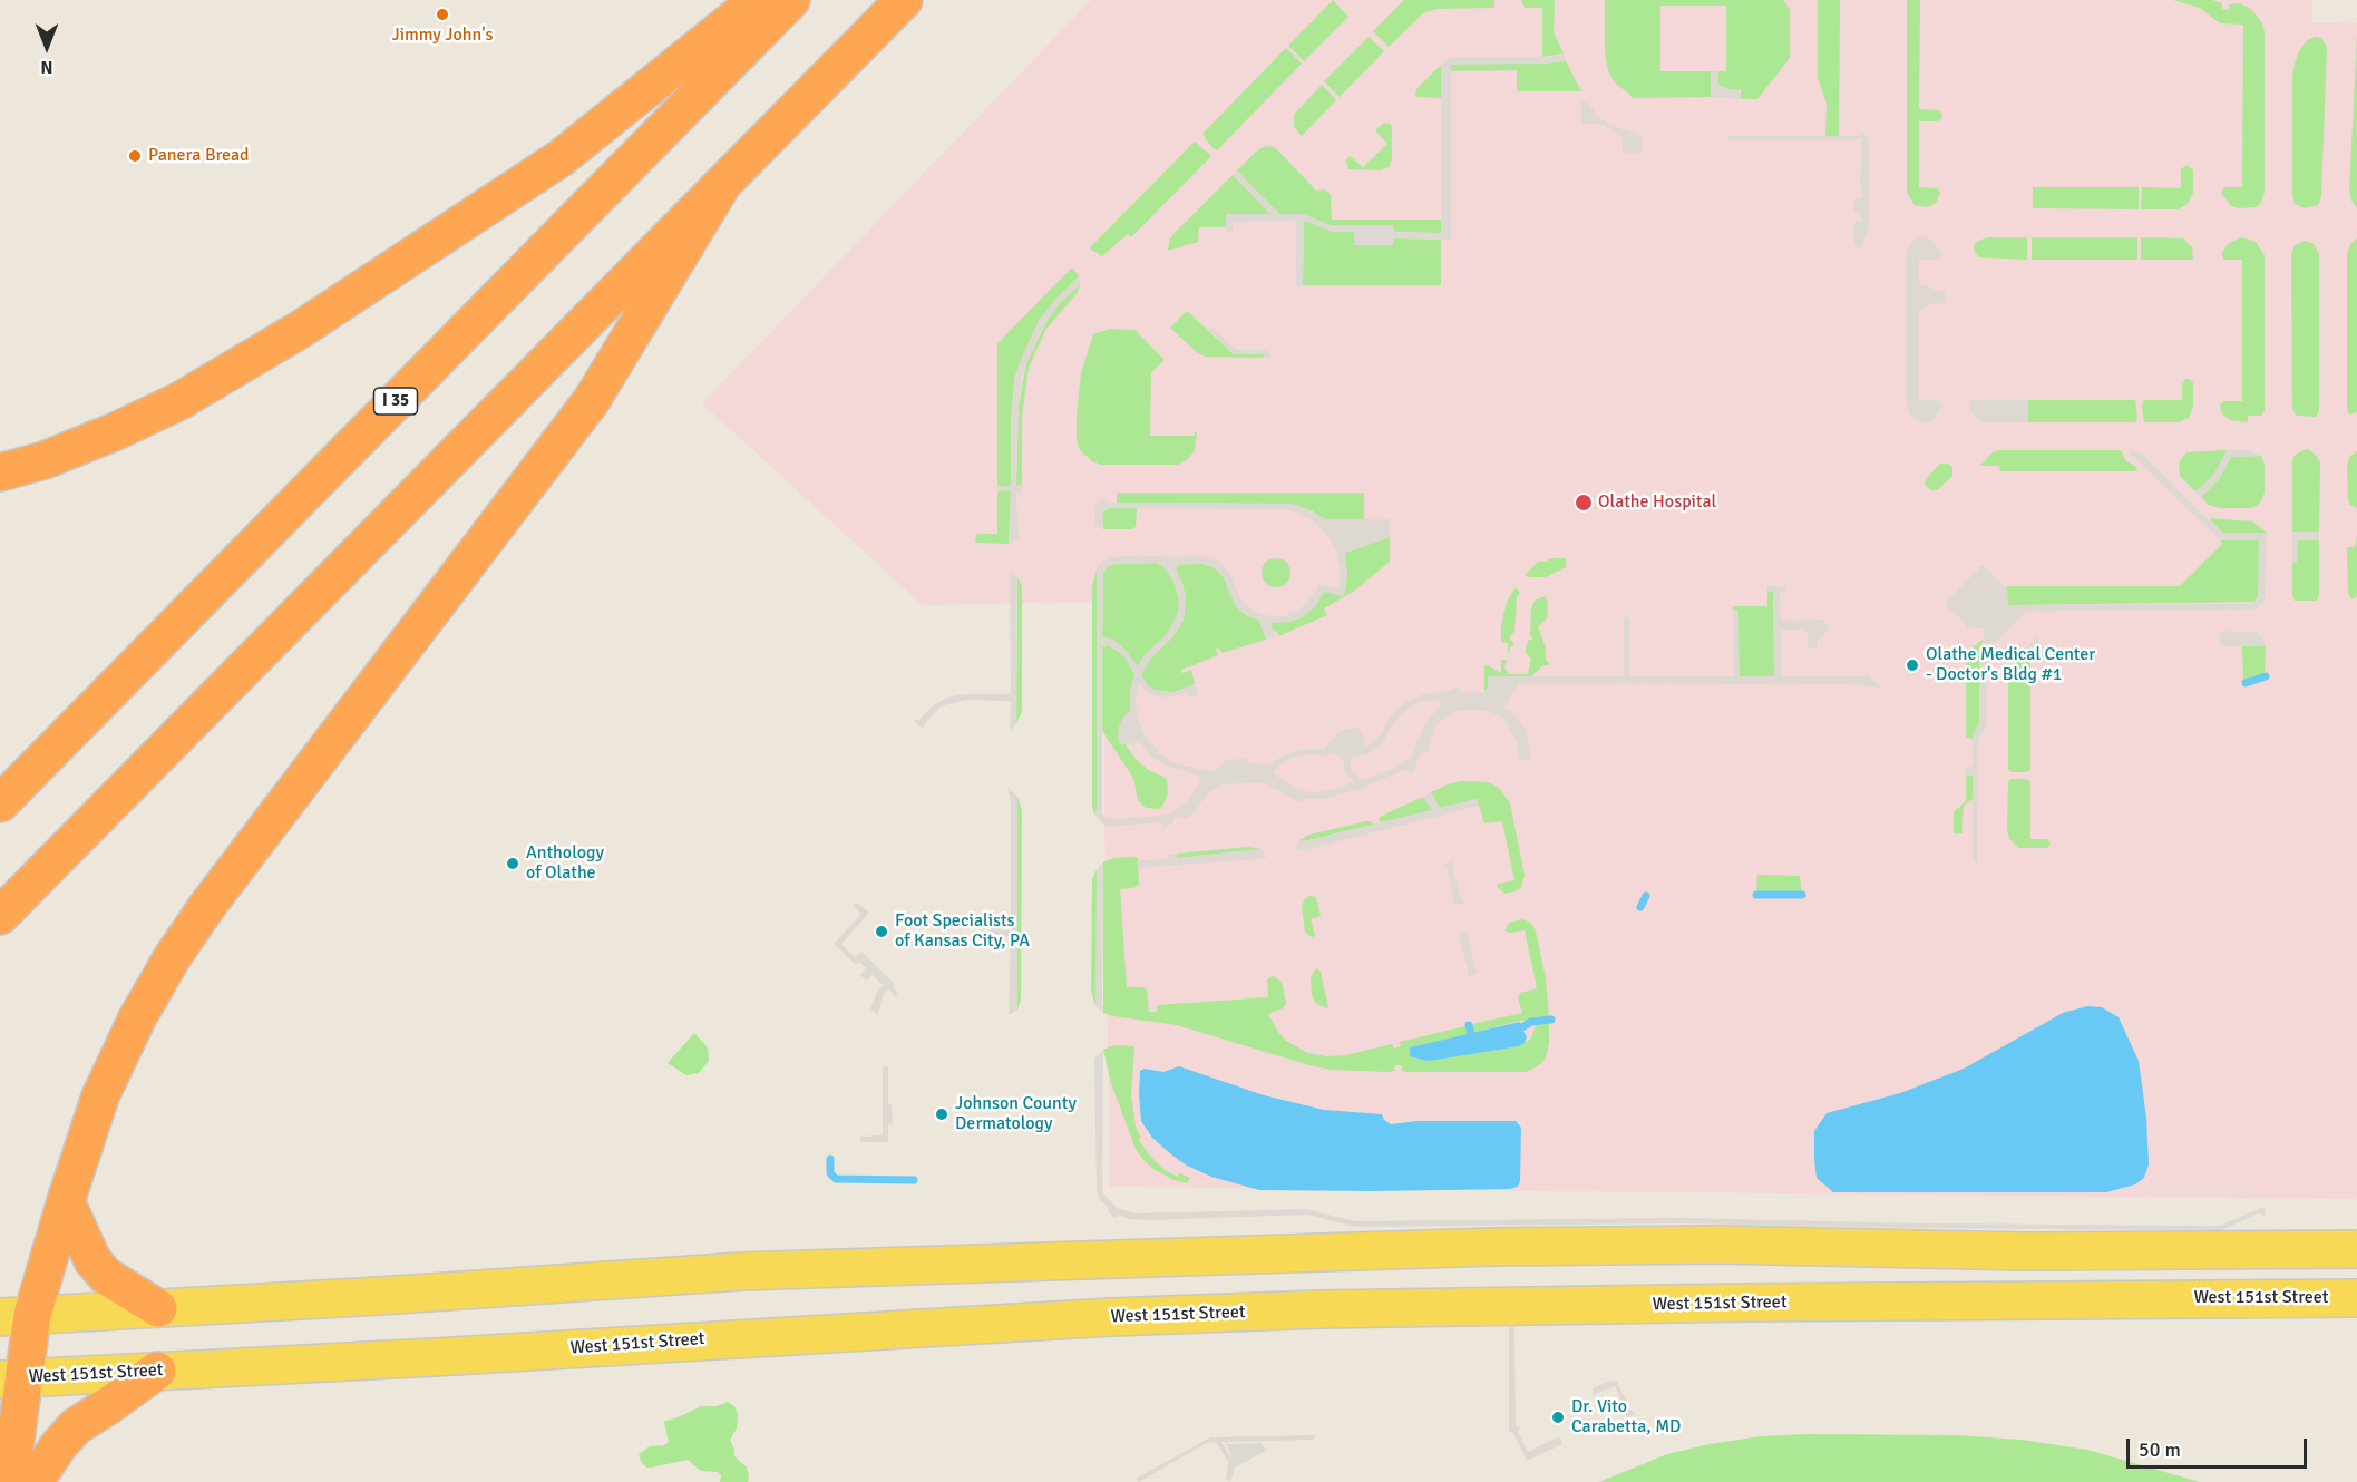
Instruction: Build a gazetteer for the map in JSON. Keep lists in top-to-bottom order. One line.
{"streets":{"highway":["I 35"],"main road":["West 151st Street"]},"places":["Jimmy John's","Panera Bread","Olathe Hospital","Olathe Medical Center - Doctor's Bldg #1","Anthology of Olathe","Foot Specialists of Kansas City, PA","Johnson County Dermatology","Dr. Vito Carabetta, MD"],"scale_bar":"50 m","north":"bottom"}
